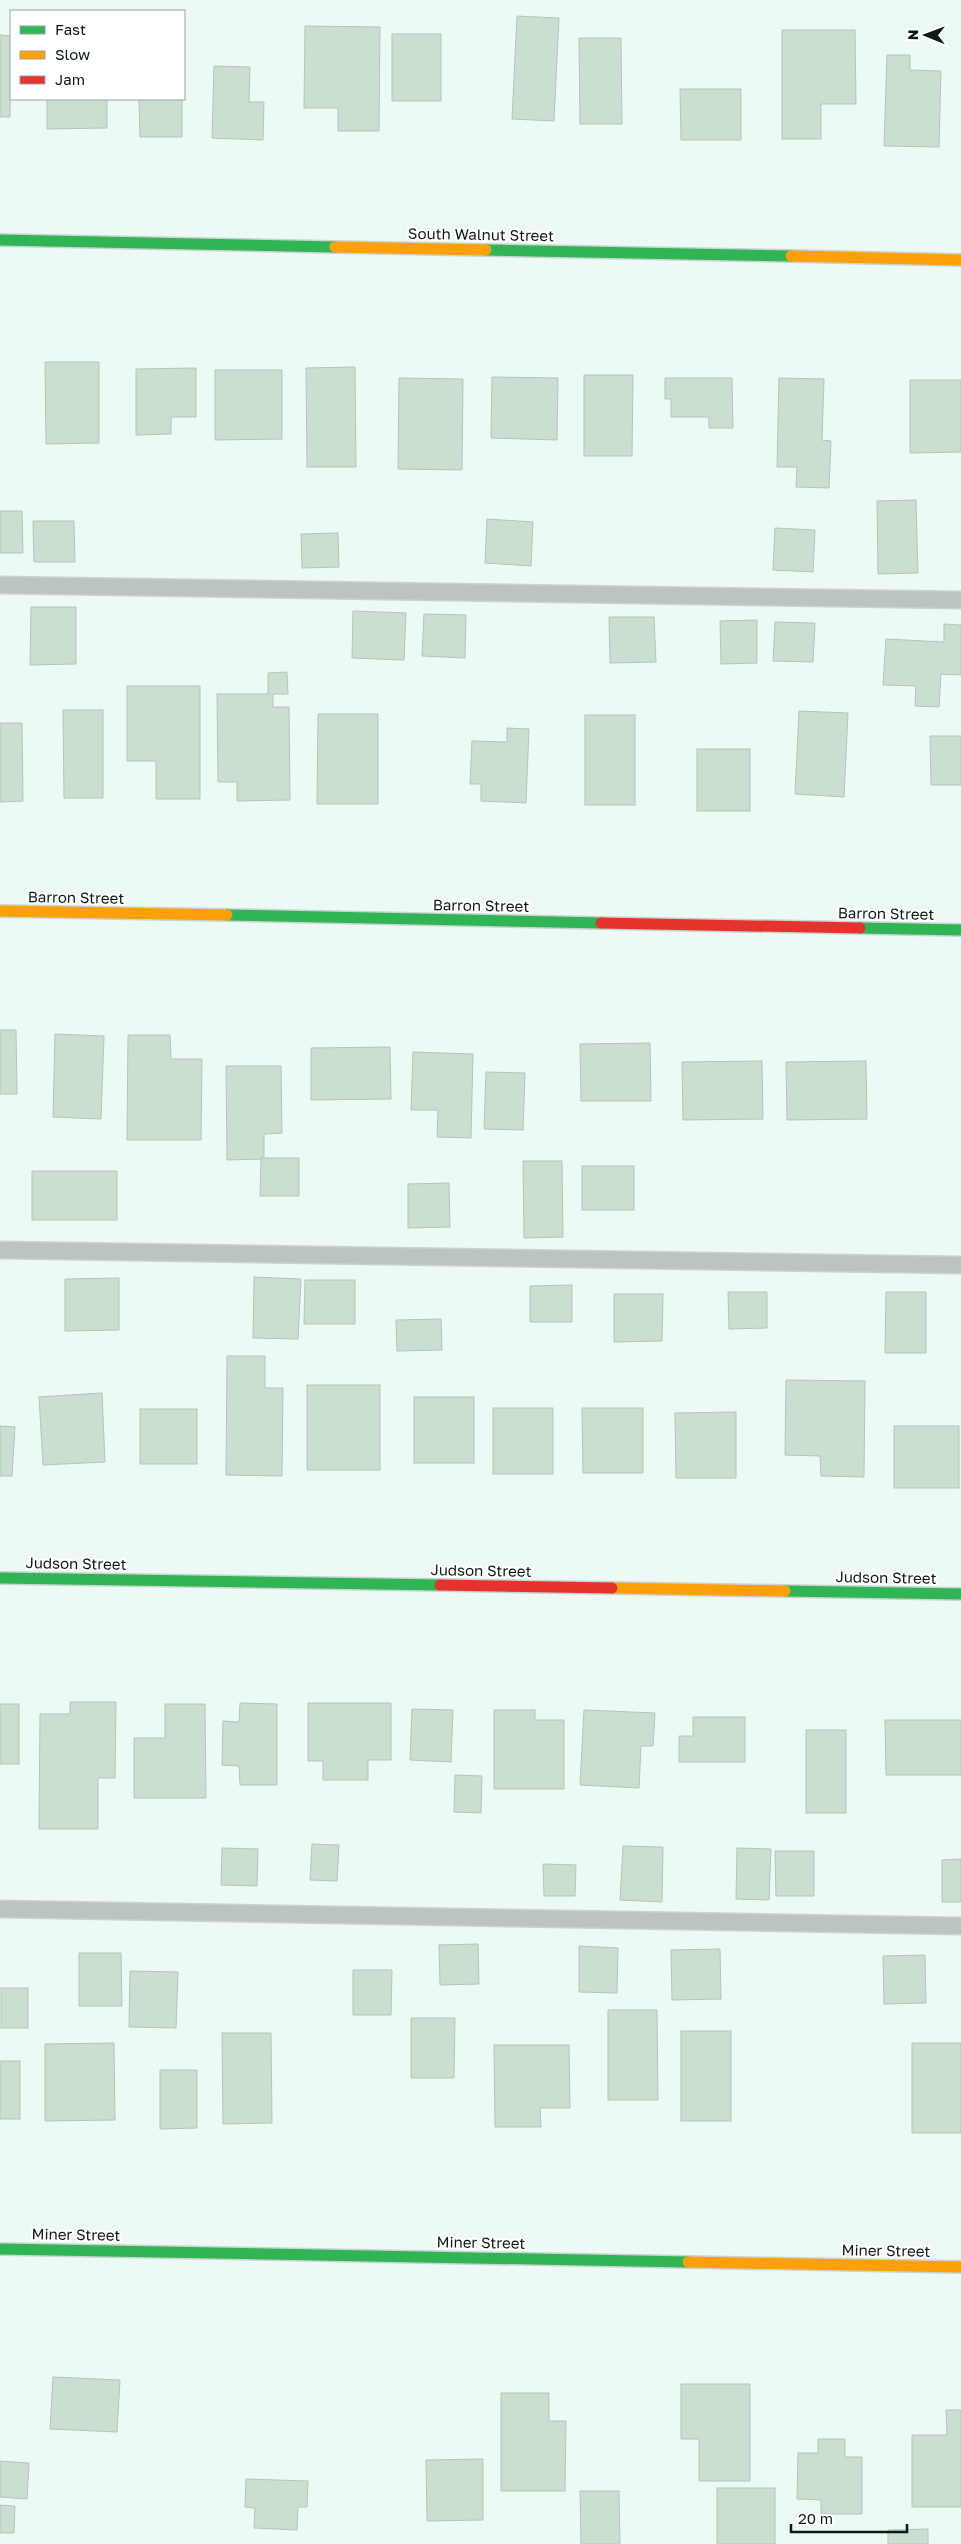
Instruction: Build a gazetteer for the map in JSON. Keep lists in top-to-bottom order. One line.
{"streets":{"street":["South Walnut Street","Barron Street","Judson Street","Miner Street"]},"legend":["Fast","Slow","Jam"],"scale_bar":"20 m","north":"left"}
